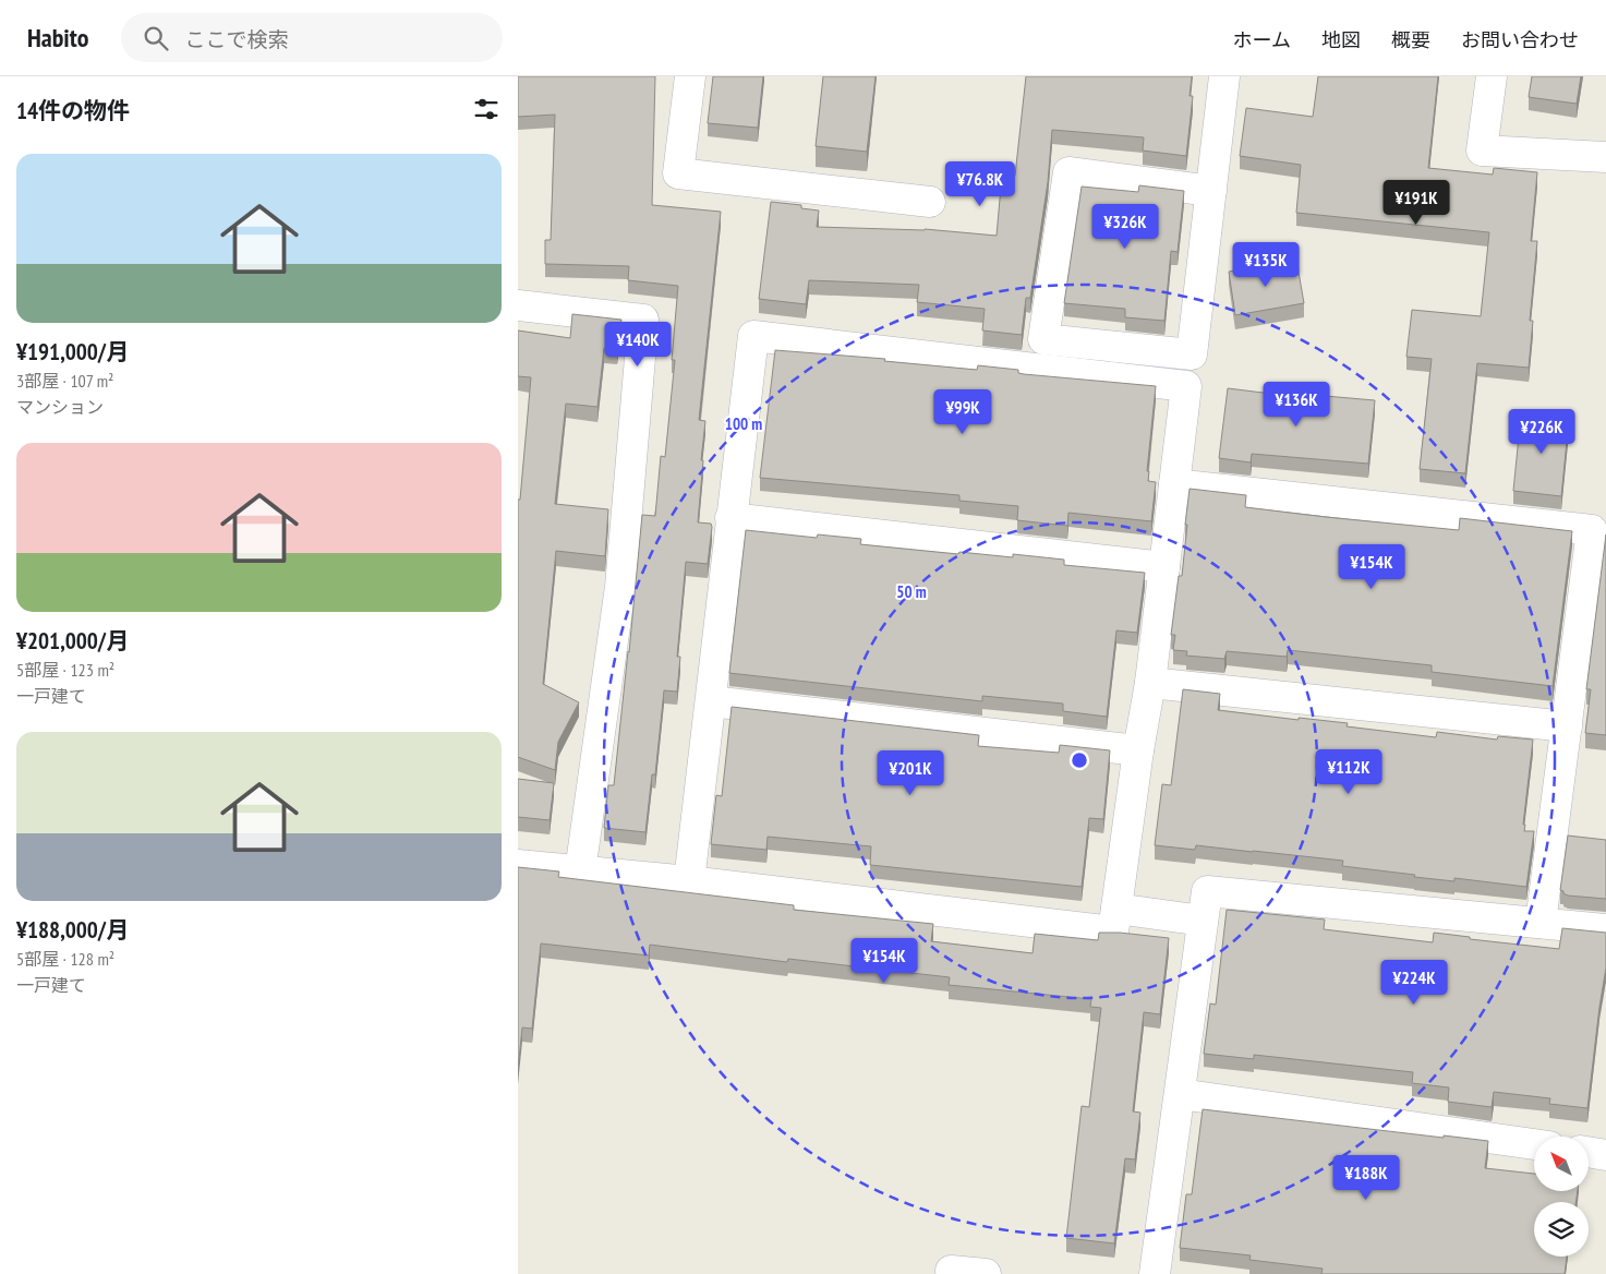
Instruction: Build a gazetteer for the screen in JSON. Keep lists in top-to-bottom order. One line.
{"north":"top left","page":{"header":"Habito","search":"ここで検索","nav":["ホーム","地図","概要","お問い合わせ"],"heading":"14件の物件","list":[{"name":"¥191,000/月","note":"3部屋 · 107 m² · マンション"},{"name":"¥201,000/月","note":"5部屋 · 123 m² · 一戸建て"},{"name":"¥188,000/月","note":"5部屋 · 128 m² · 一戸建て"}],"price":["¥76.8K","¥191K","¥326K","¥135K","¥140K","¥136K","¥99K","¥226K","¥154K","¥112K","¥201K","¥154K","¥224K","¥188K"]},"rings":["100 m","50 m"]}
